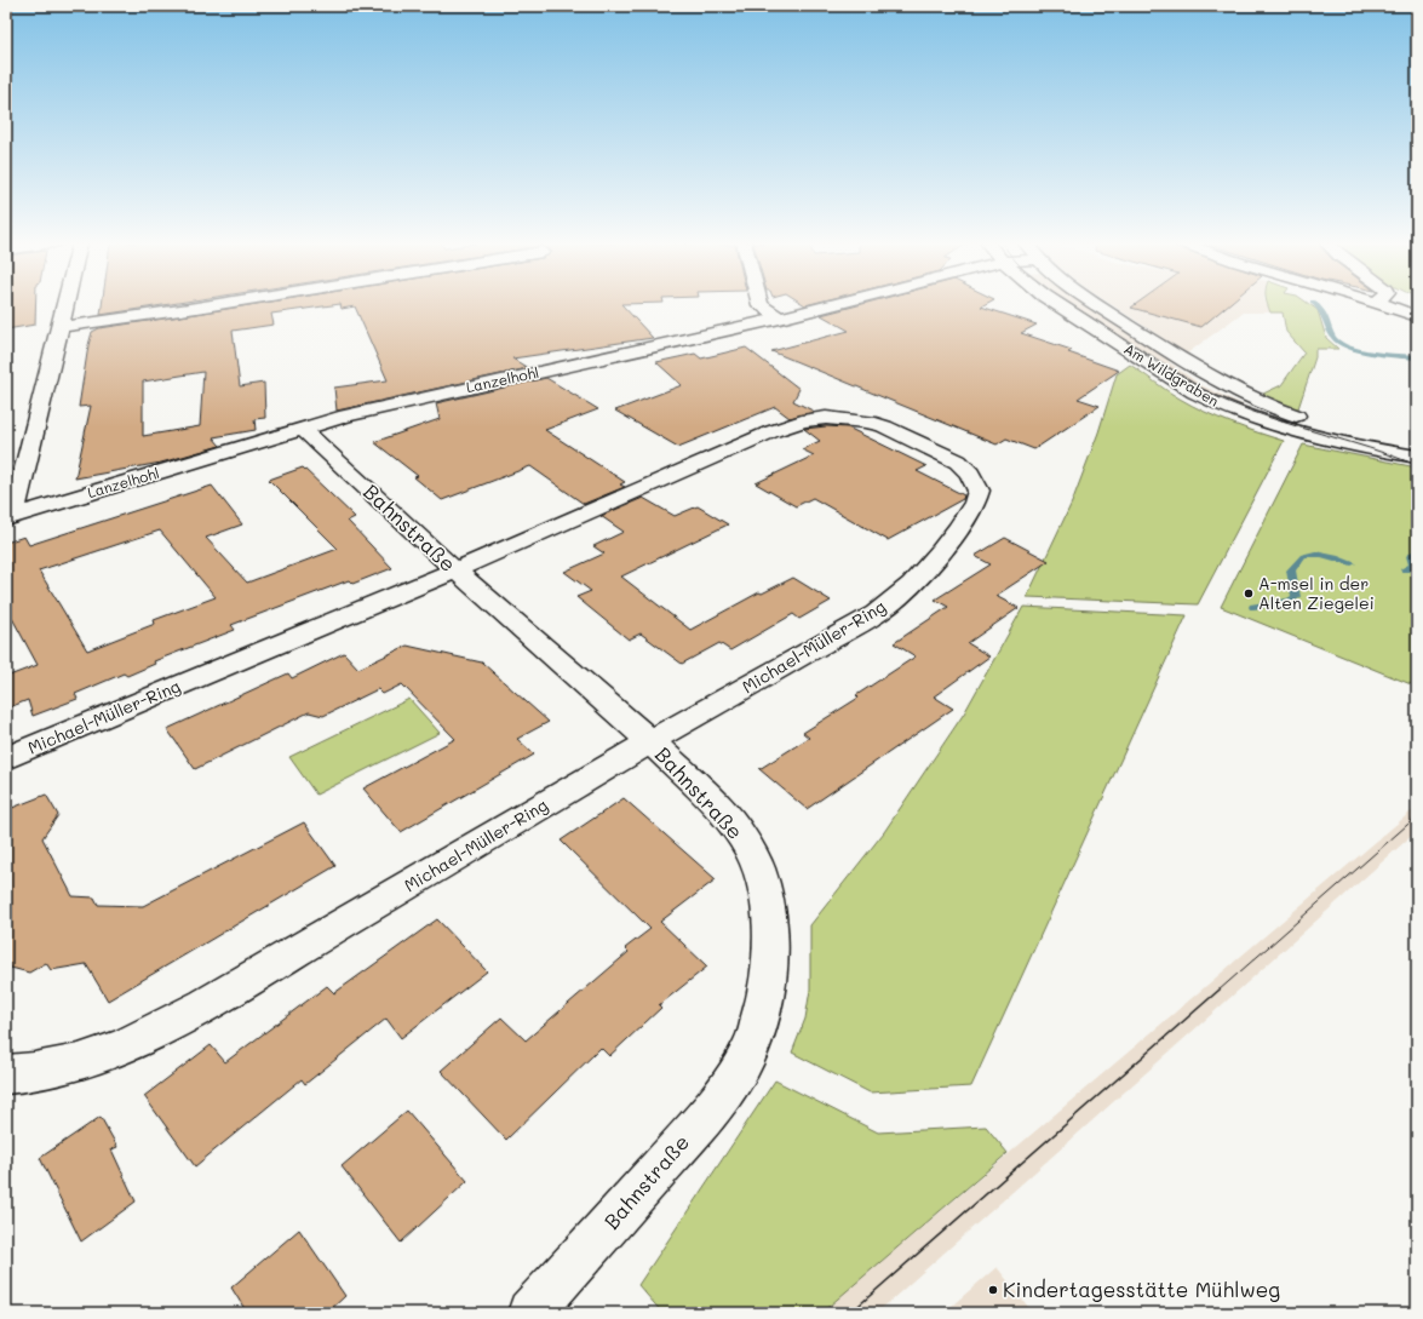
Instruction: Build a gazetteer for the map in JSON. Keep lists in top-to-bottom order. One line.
{"streets":{"street":["Am Wildgraben","Lanzelhohl","Bahnstraße","Michael-Müller-Ring"]},"crossings":[["Lanzelhohl","Bahnstraße"],["Bahnstraße","Michael-Müller-Ring"]],"places":["A-msel in der Alten Ziegelei","Kindertagesstätte Mühlweg"]}
